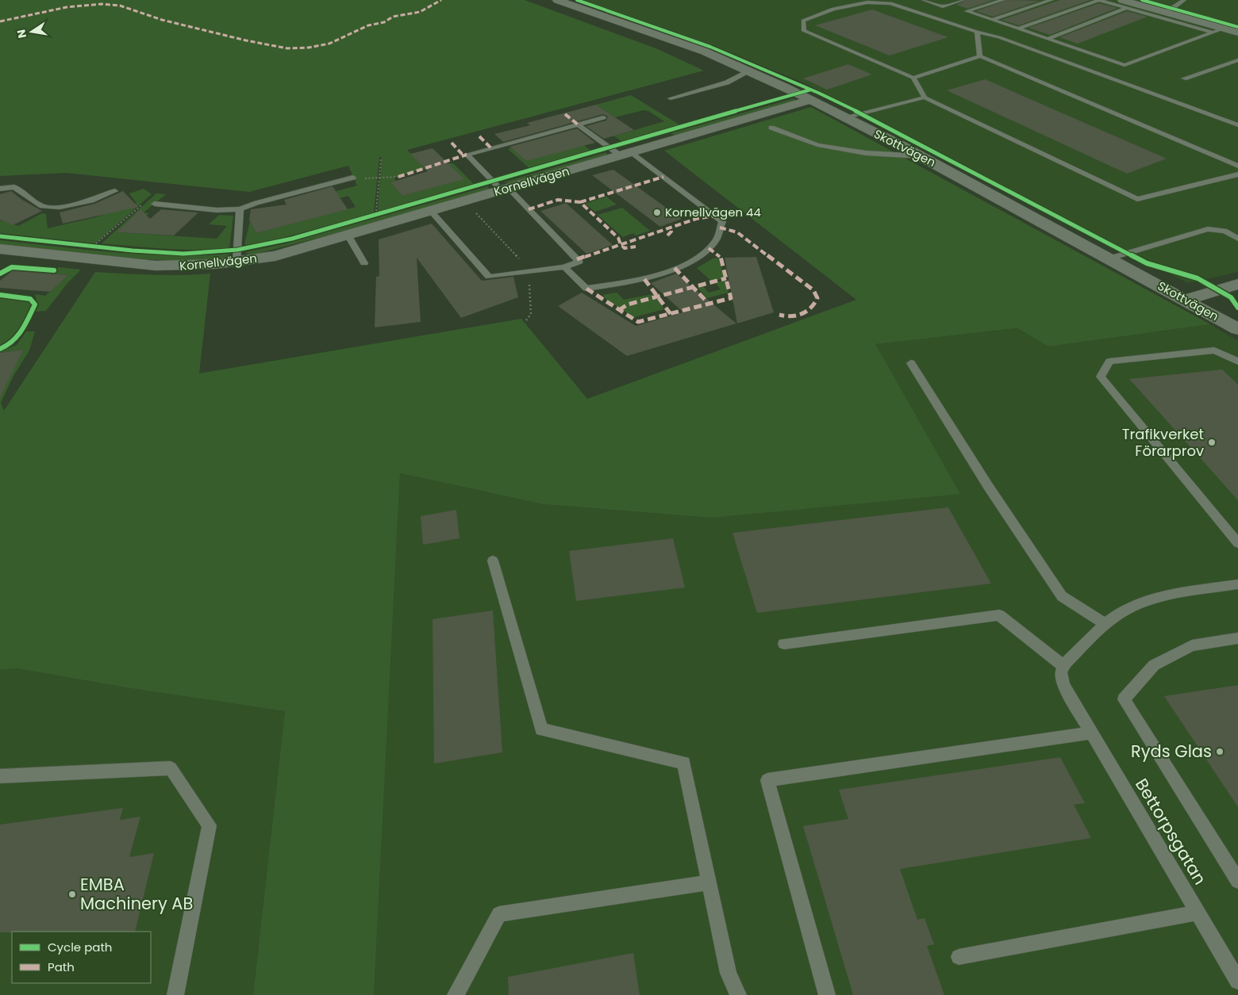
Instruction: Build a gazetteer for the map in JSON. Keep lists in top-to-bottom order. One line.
{"streets":{"street":["Skottvägen","Kornellvägen"],"lane":["Bettorpsgatan"]},"crossings":[["Skottvägen","Kornellvägen"]],"places":["Kornellvägen 44","Trafikverket Förarprov","Ryds Glas","EMBA Machinery AB"],"legend":["Cycle path","Path"],"north":"left"}
